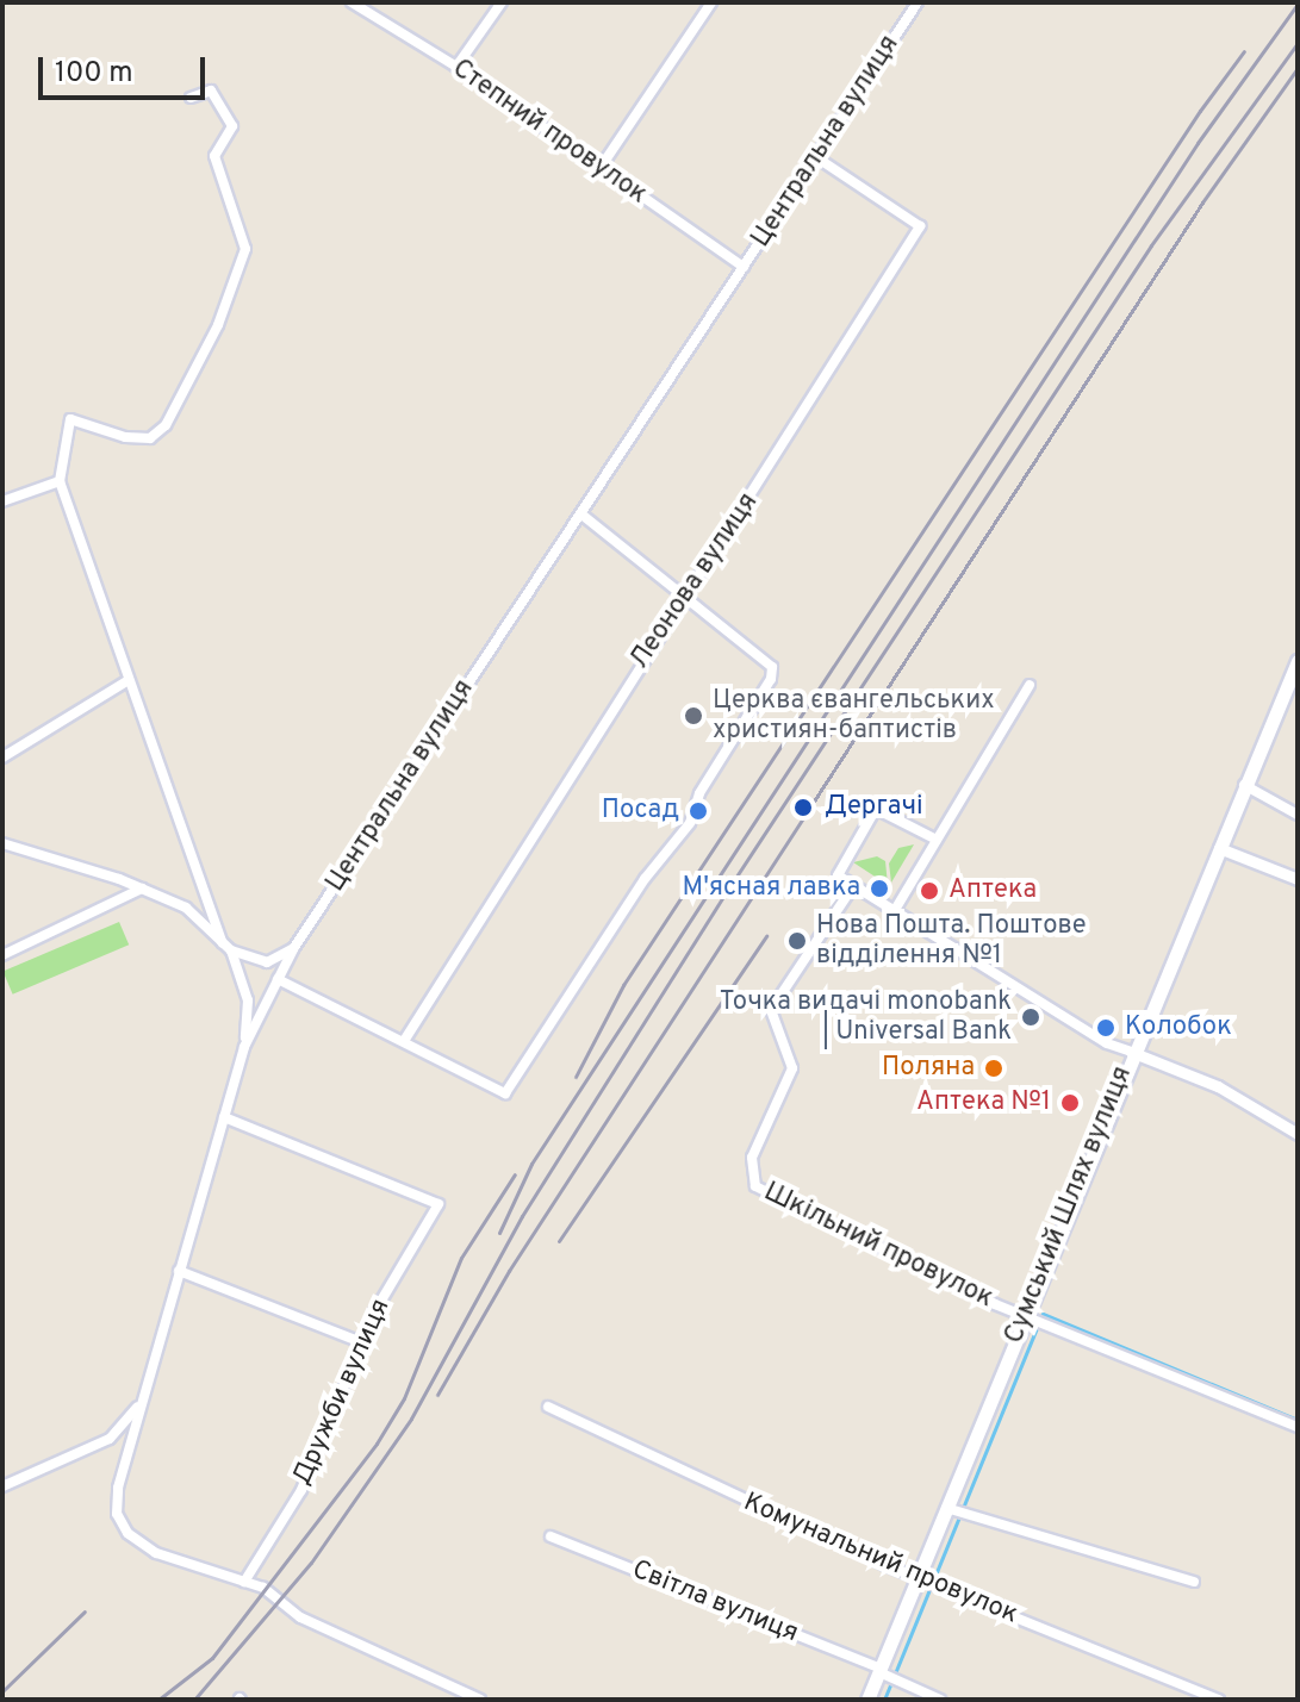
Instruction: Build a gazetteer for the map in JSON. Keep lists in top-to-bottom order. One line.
{"streets":{"main road":["Сумський Шлях вулиця"],"street":["Степний провулок","Центральна вулиця","Леонова вулиця","Шкільний провулок","Дружби вулиця","Комунальний провулок","Світла вулиця"]},"crossings":[["Степний провулок","Центральна вулиця"],["Центральна вулиця","Леонова вулиця"],["Центральна вулиця","Дружби вулиця"],["Сумський Шлях вулиця","Шкільний провулок"],["Сумський Шлях вулиця","Комунальний провулок"],["Сумський Шлях вулиця","Світла вулиця"]],"places":["Церква євангельських християн-баптистів","Дергачі","Посад","М'ясная лавка","Аптека","Нова Пошта. Поштове відділення №1","Точка видачі monobank | Universal Bank","Колобок","Поляна","Аптека №1"],"scale_bar":"100 m"}
